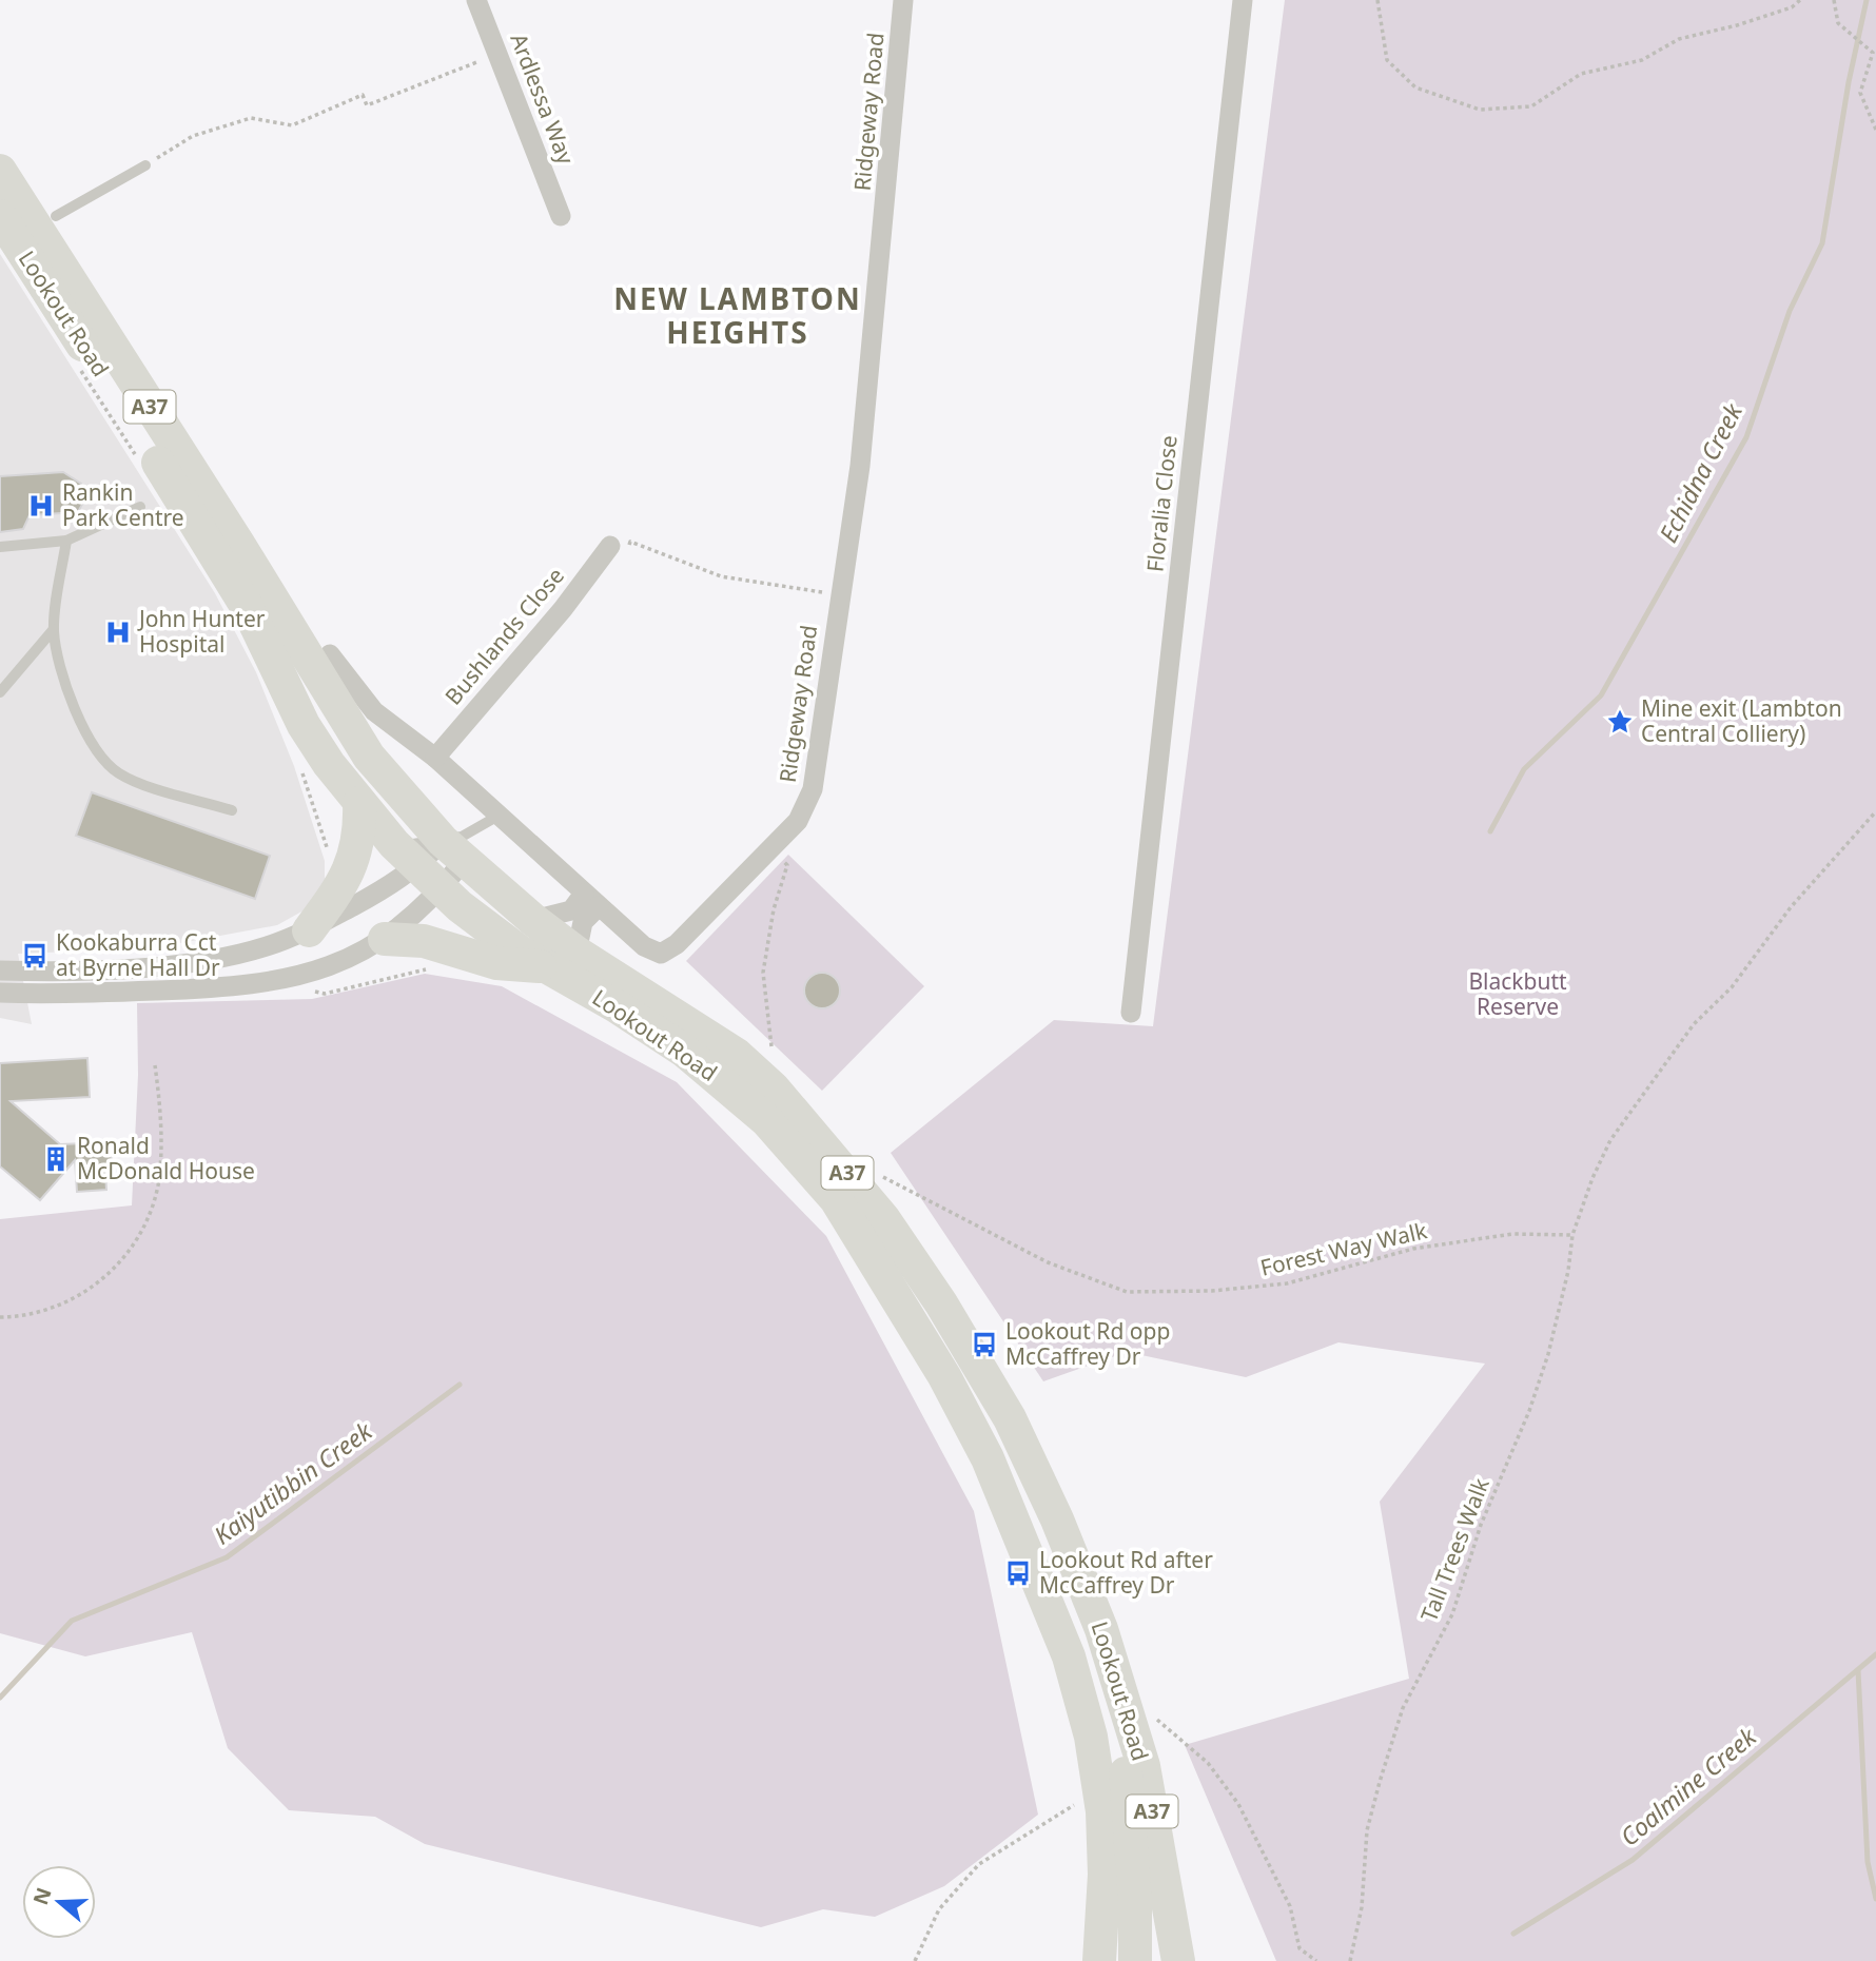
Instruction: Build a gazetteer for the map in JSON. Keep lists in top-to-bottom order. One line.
{"streets":{"highway":["Lookout Road","A37"],"street":["Ardlessa Way","Ridgeway Road","Floralia Close","Bushlands Close"],"path":["Forest Way Walk","Tall Trees Walk"]},"crossings":[["Ridgeway Road","Bushlands Close"],["Forest Way Walk","Tall Trees Walk"]],"districts":["NEW LAMBTON HEIGHTS"],"water":["Echidna Creek","Kaiyutibbin Creek","Coalmine Creek"],"parks":["Blackbutt Reserve"],"places":{"hospital":["Rankin Park Centre","John Hunter Hospital"],"place":["Mine exit (Lambton Central Colliery)"],"bus stop":["Kookaburra Cct at Byrne Hall Dr","Lookout Rd opp McCaffrey Dr","Lookout Rd after McCaffrey Dr"],"building":["Ronald McDonald House"]},"north":"left"}
